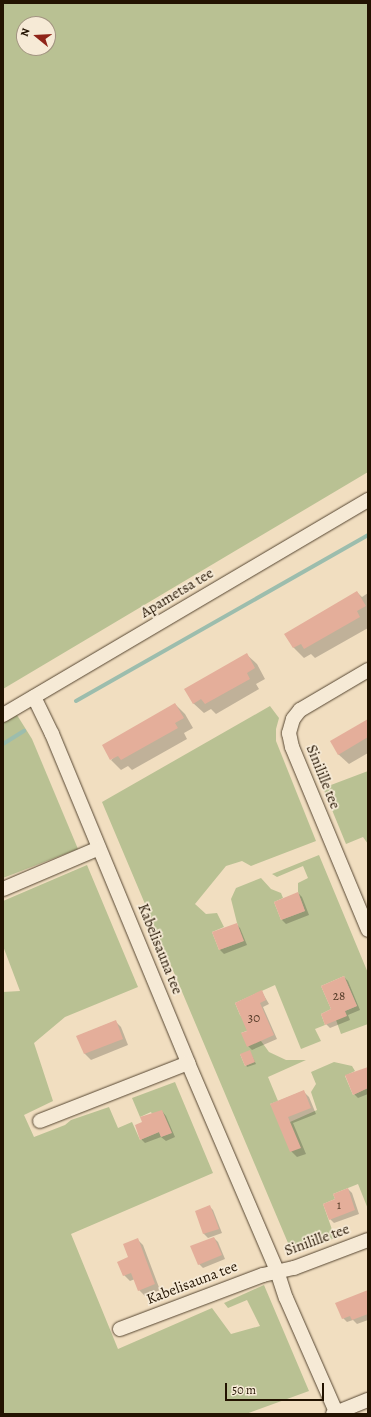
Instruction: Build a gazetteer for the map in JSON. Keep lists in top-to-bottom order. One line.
{"streets":{"street":["Apametsa tee","Sinilille tee","Kabelisauna tee"]},"crossings":[["Apametsa tee","Kabelisauna tee"],["Sinilille tee","Kabelisauna tee"]],"house_numbers":["28","30","1"],"scale_bar":"50 m","north":"left"}
